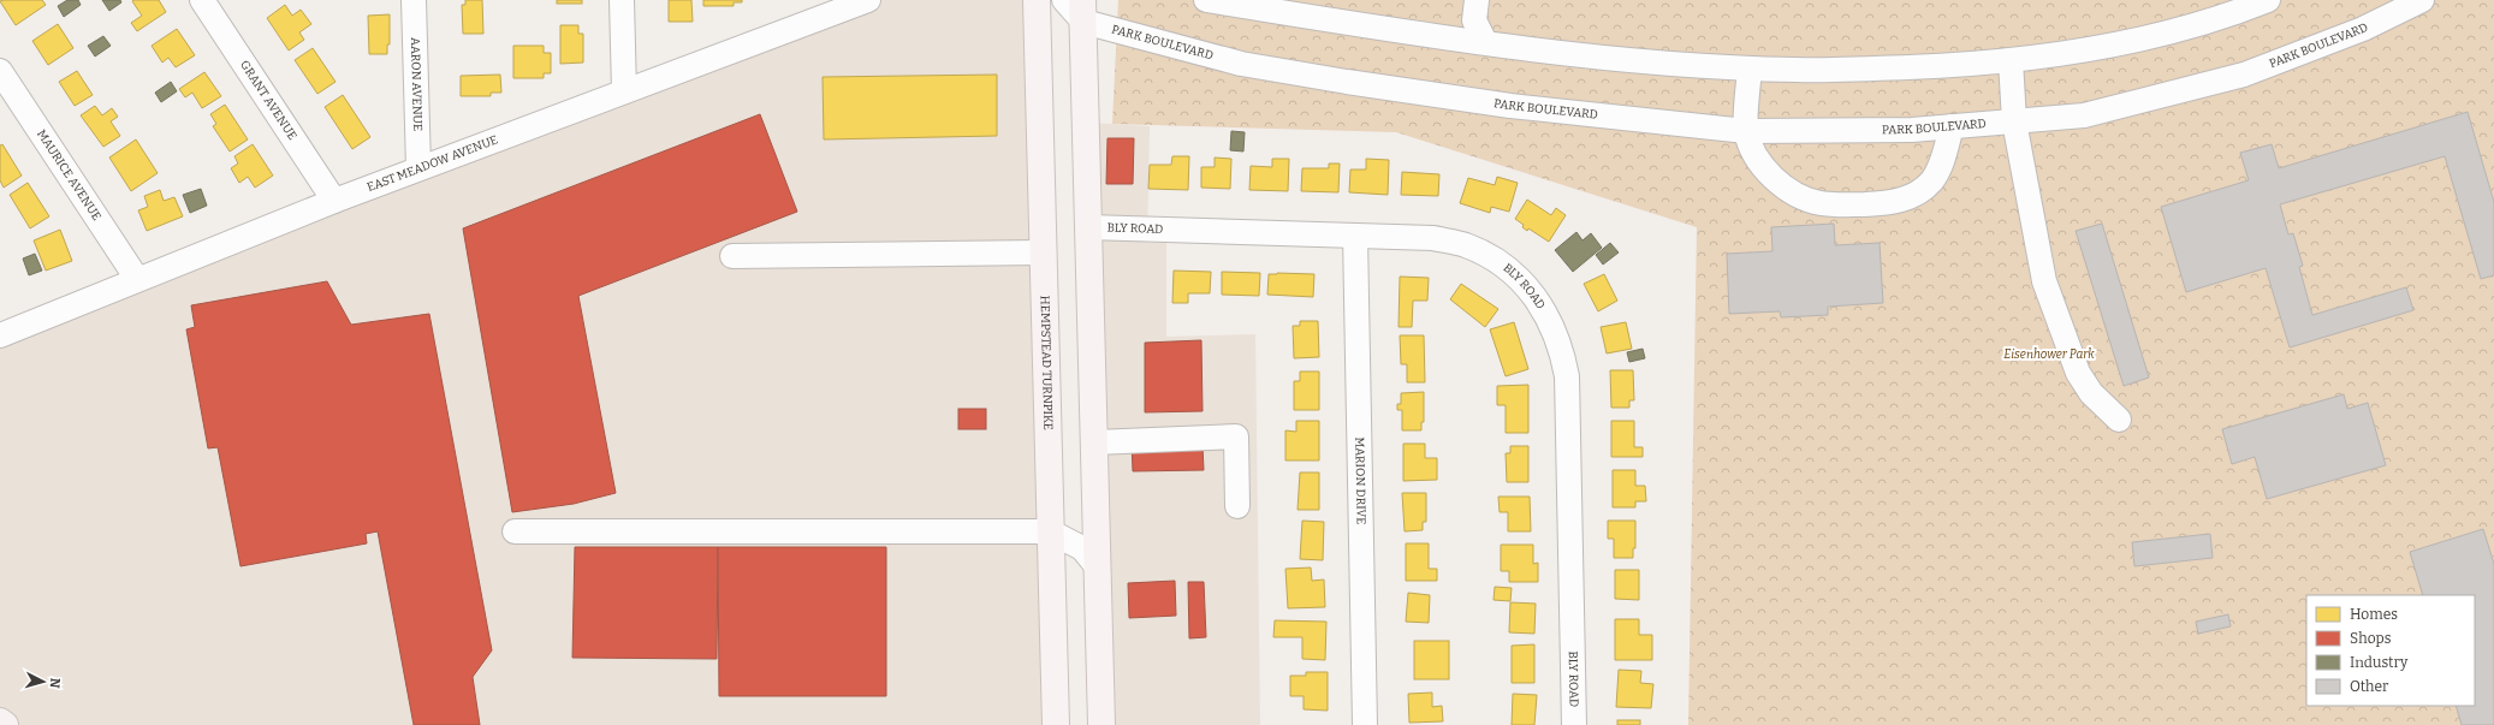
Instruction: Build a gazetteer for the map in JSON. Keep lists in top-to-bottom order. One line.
{"streets":{"main road":["HEMPSTEAD TURNPIKE"],"street":["PARK BOULEVARD","AARON AVENUE","GRANT AVENUE","EAST MEADOW AVENUE","MAURICE AVENUE","BLY ROAD","MARION DRIVE"]},"crossings":[["AARON AVENUE","EAST MEADOW AVENUE"],["GRANT AVENUE","EAST MEADOW AVENUE"],["EAST MEADOW AVENUE","MAURICE AVENUE"],["BLY ROAD","MARION DRIVE"]],"parks":["Eisenhower Park"],"legend":["Homes","Shops","Industry","Other"],"north":"right"}
